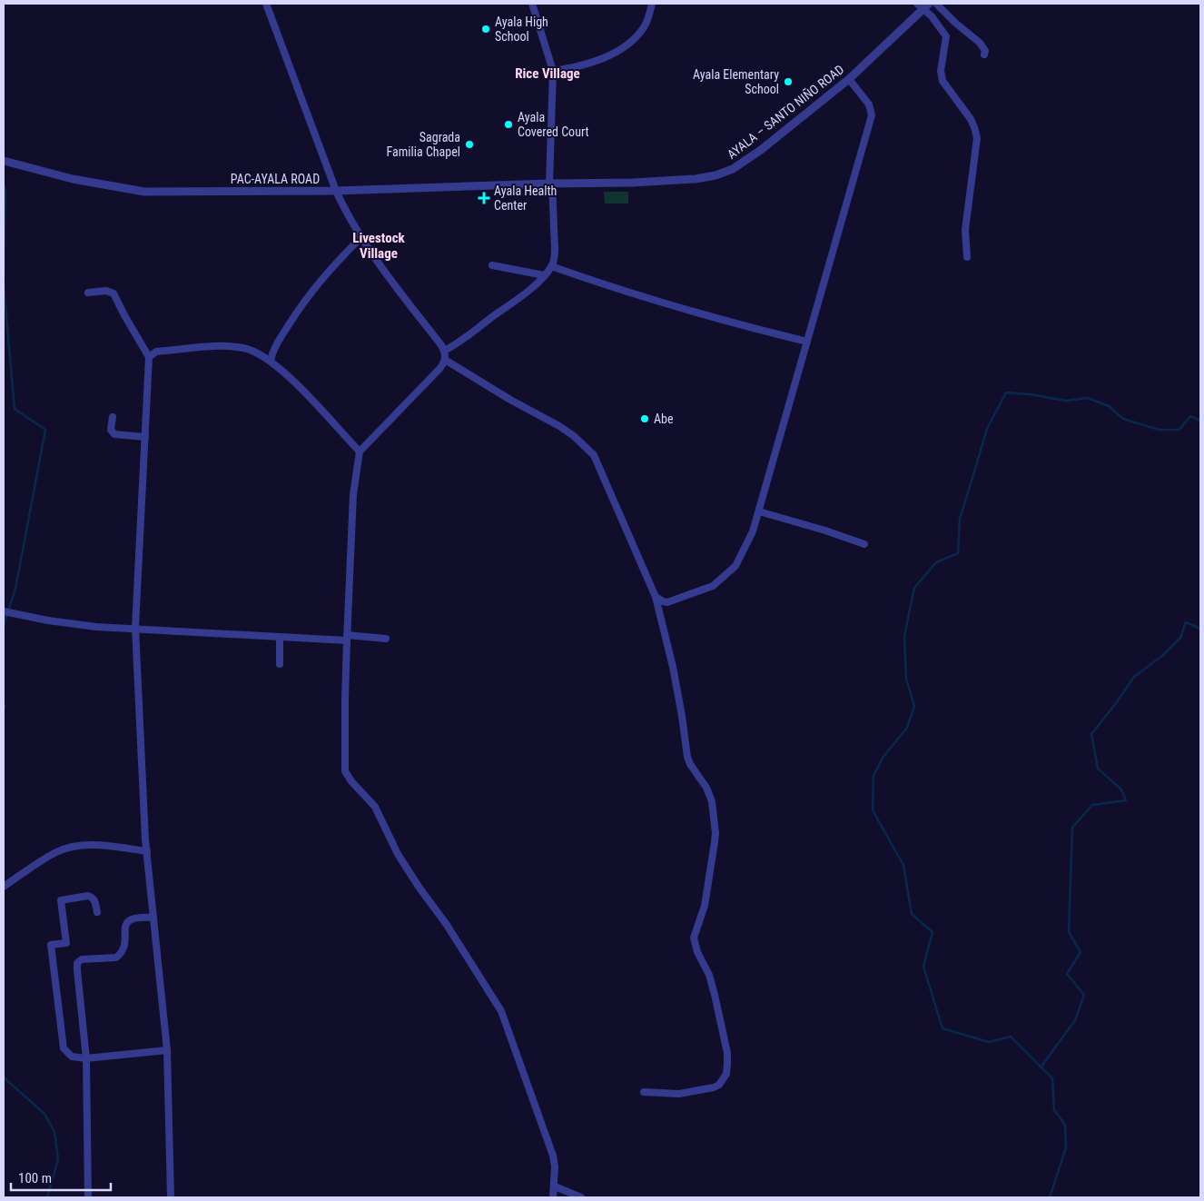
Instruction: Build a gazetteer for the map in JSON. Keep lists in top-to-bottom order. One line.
{"streets":{"street":["AYALA – SANTO NIÑO ROAD","PAC-AYALA ROAD"]},"crossings":[["AYALA – SANTO NIÑO ROAD","PAC-AYALA ROAD"]],"districts":["Rice Village","Livestock Village"],"places":{"other":["Ayala High School","Ayala Elementary School","Ayala Covered Court","Sagrada Familia Chapel","Abe"],"health":["Ayala Health Center"]},"scale_bar":"100 m"}
